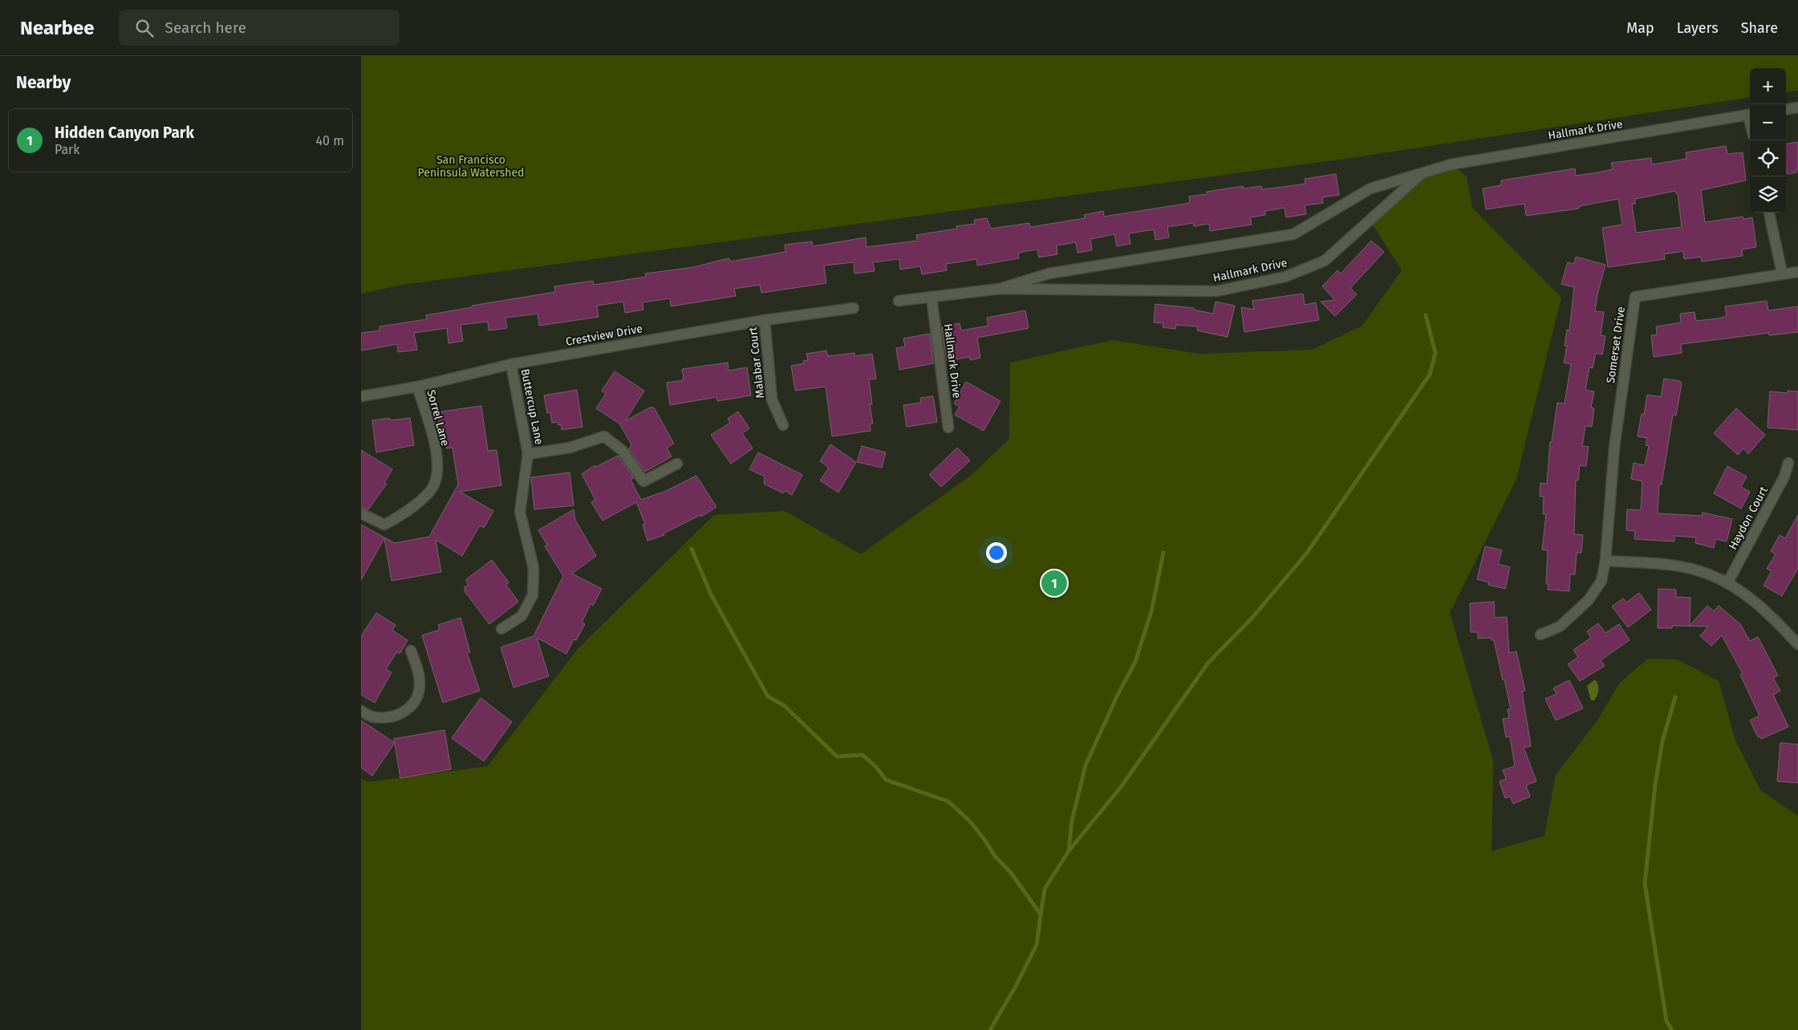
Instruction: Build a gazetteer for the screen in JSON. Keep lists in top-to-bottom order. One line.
{"streets":{"street":["Hallmark Drive","Crestview Drive","Somerset Drive","Malabar Court","Buttercup Lane","Sorrel Lane","Haydon Court"]},"crossings":[["Crestview Drive","Malabar Court"],["Crestview Drive","Buttercup Lane"],["Crestview Drive","Sorrel Lane"]],"parks":["San Francisco Peninsula Watershed"],"page":{"header":"Nearbee","search":"Search here","nav":["Map","Layers","Share"],"heading":"Nearby","map_buttons":["+","−"],"list":[{"mark":"1","name":"Hidden Canyon Park","note":"Park","value":"40 m"}],"pins":"1"}}
